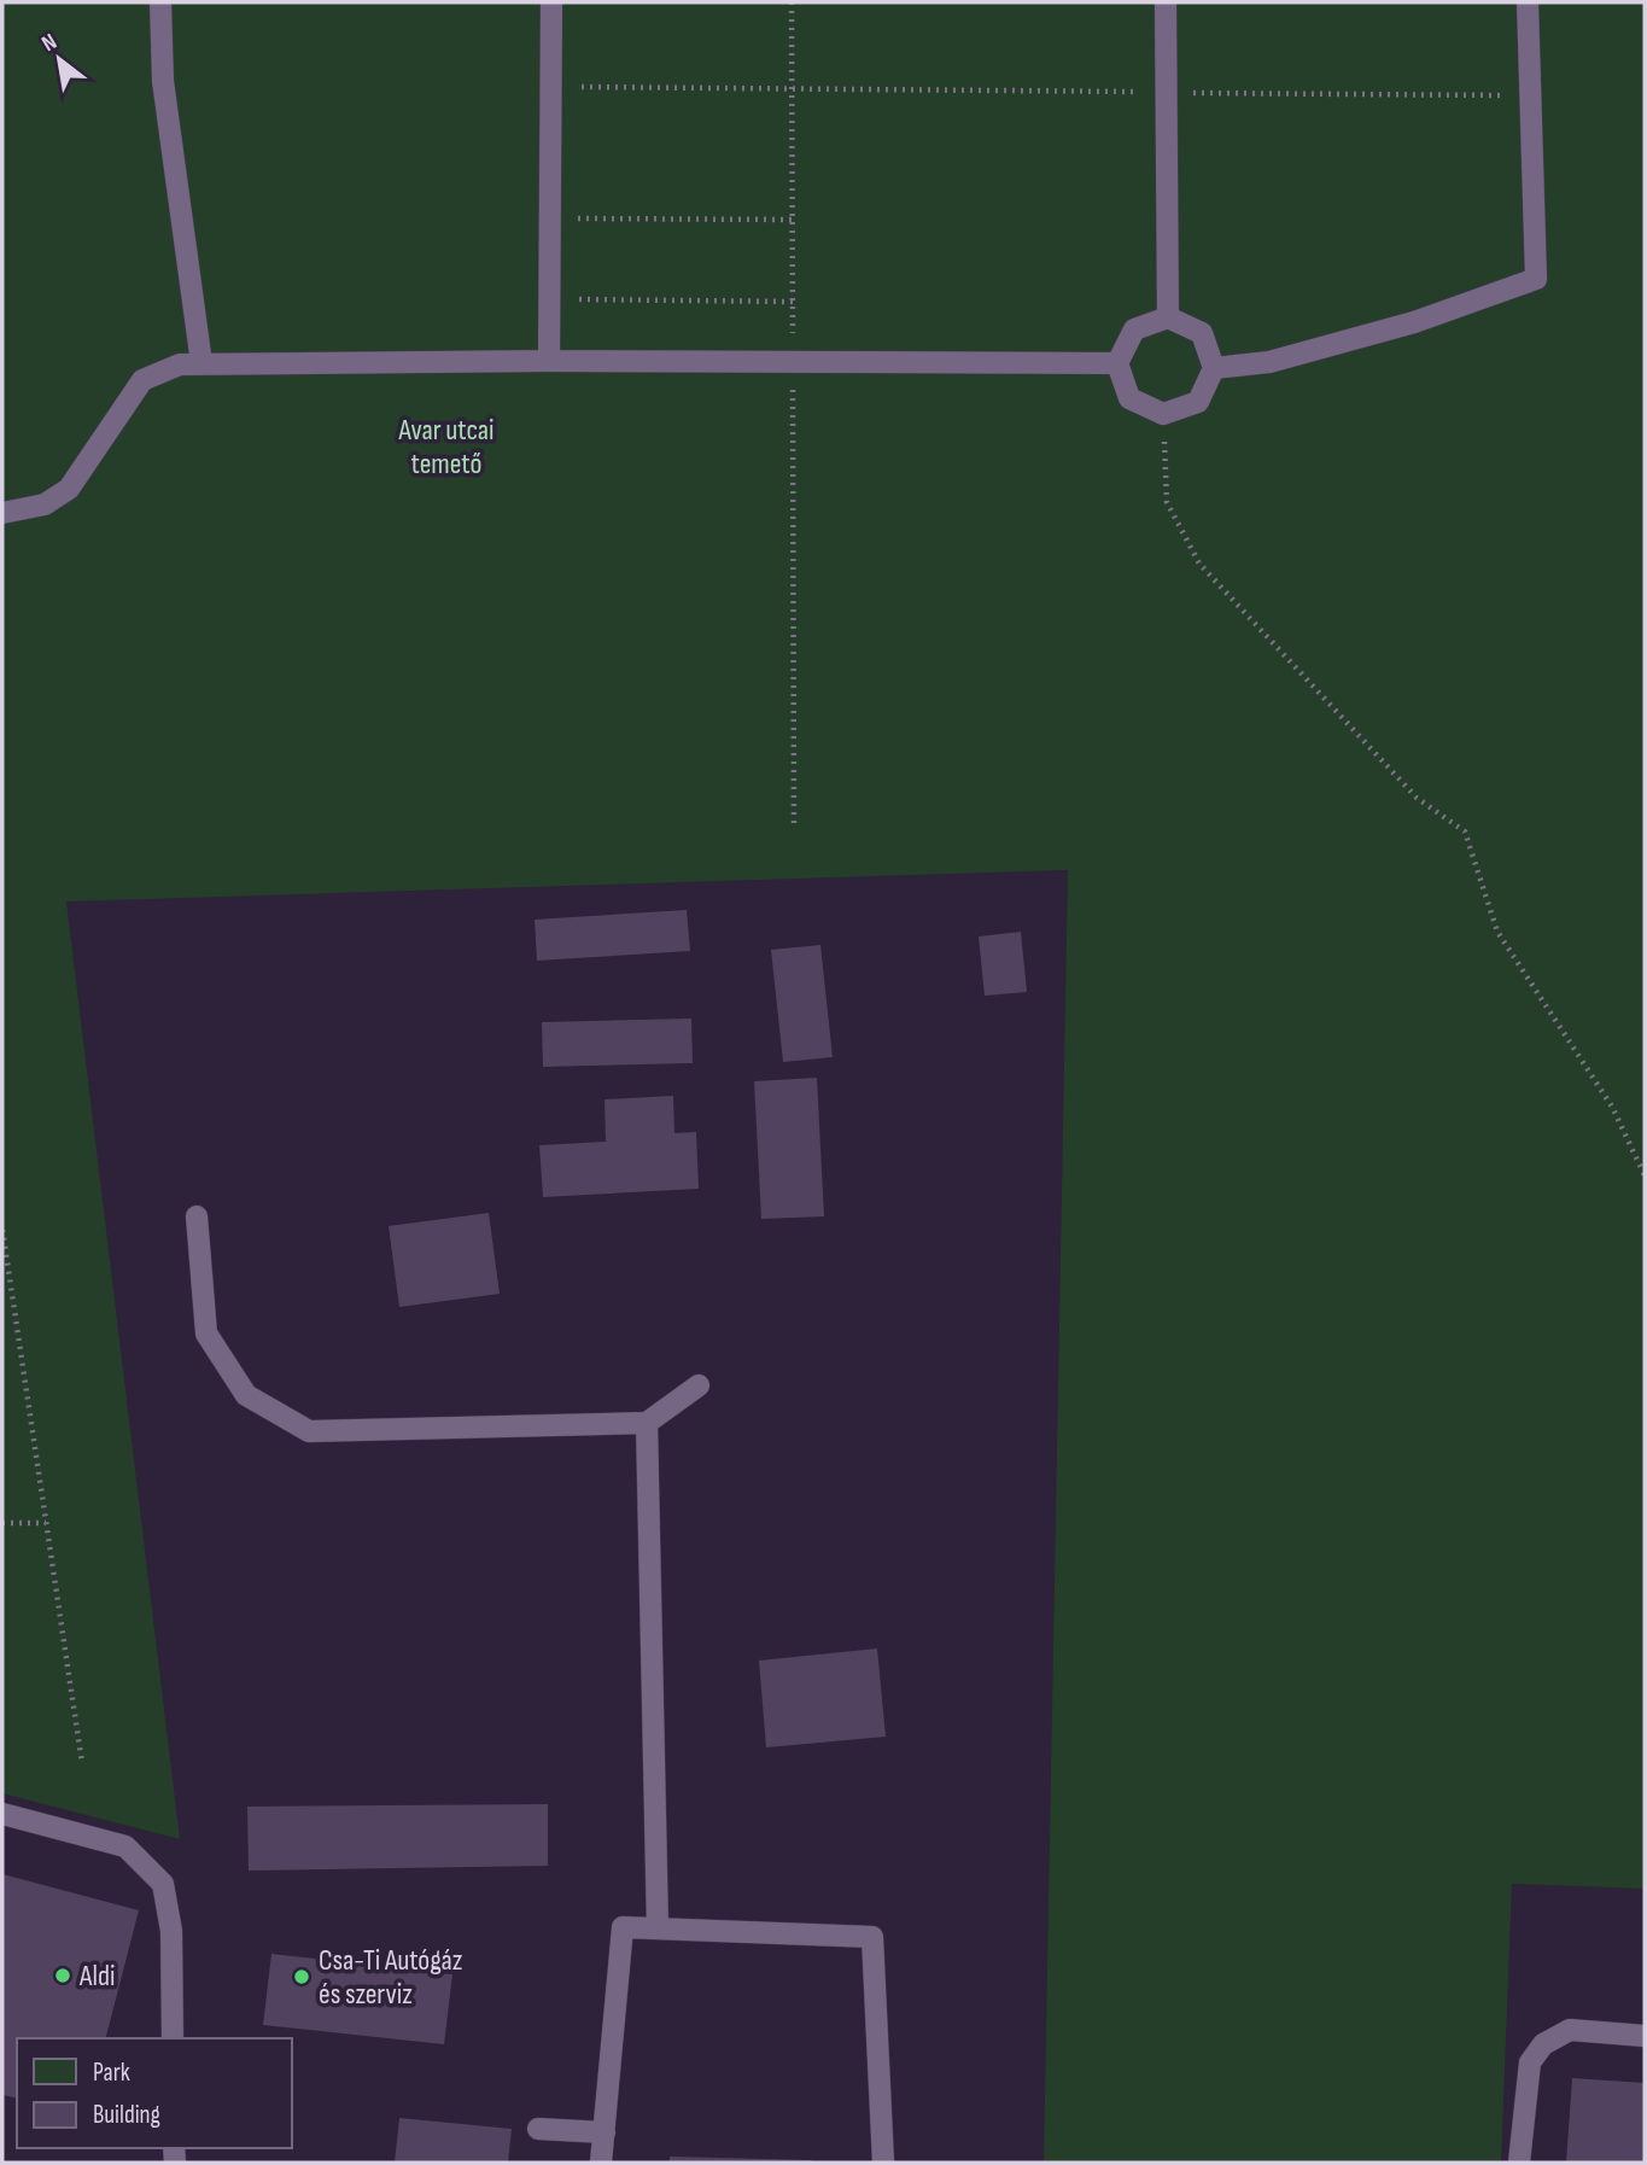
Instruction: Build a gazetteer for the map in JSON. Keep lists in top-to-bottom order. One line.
{"parks":["Avar utcai temető"],"places":["Aldi","Csa-Ti Autógáz és szerviz"],"legend":["Park","Building"],"north":"top left"}
